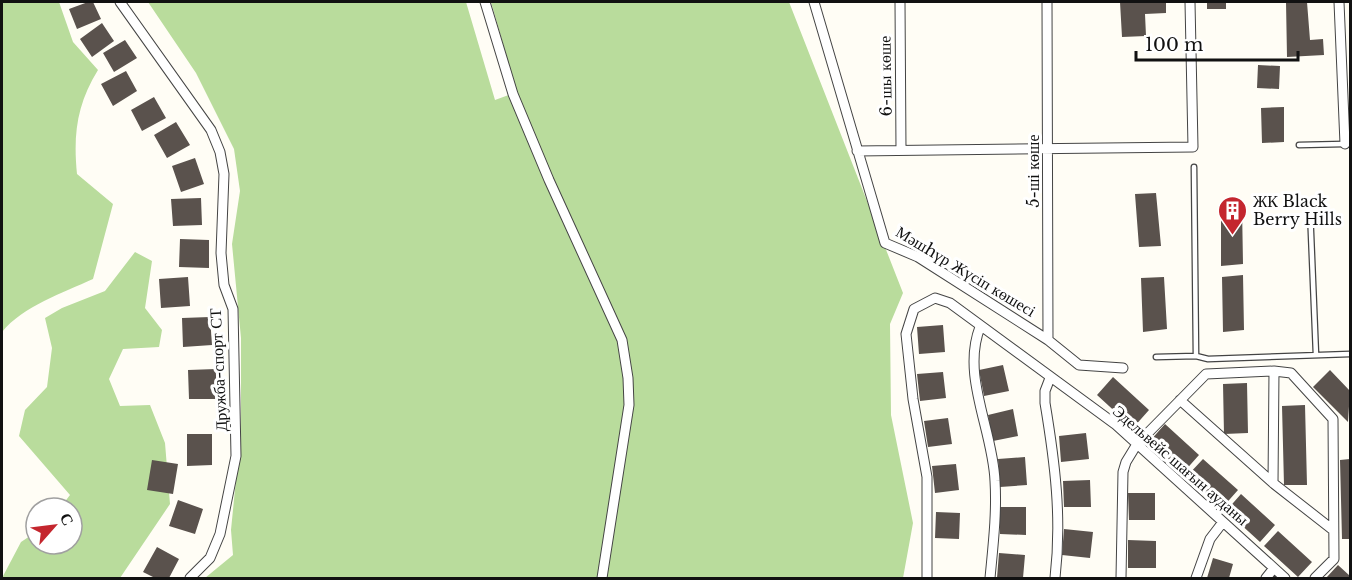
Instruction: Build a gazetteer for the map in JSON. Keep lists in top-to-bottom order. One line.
{"streets":{"street":["6-шы көше","5-ші көше","Мәшhүр Жүсіп көшесі","Дружба-спорт СТ","Эдельвейс шағын ауданы"]},"crossings":[["5-ші көше","Мәшhүр Жүсіп көшесі"]],"places":{"building":["ЖК Black Berry Hills"]},"scale_bar":"100 m","north":"top right"}
